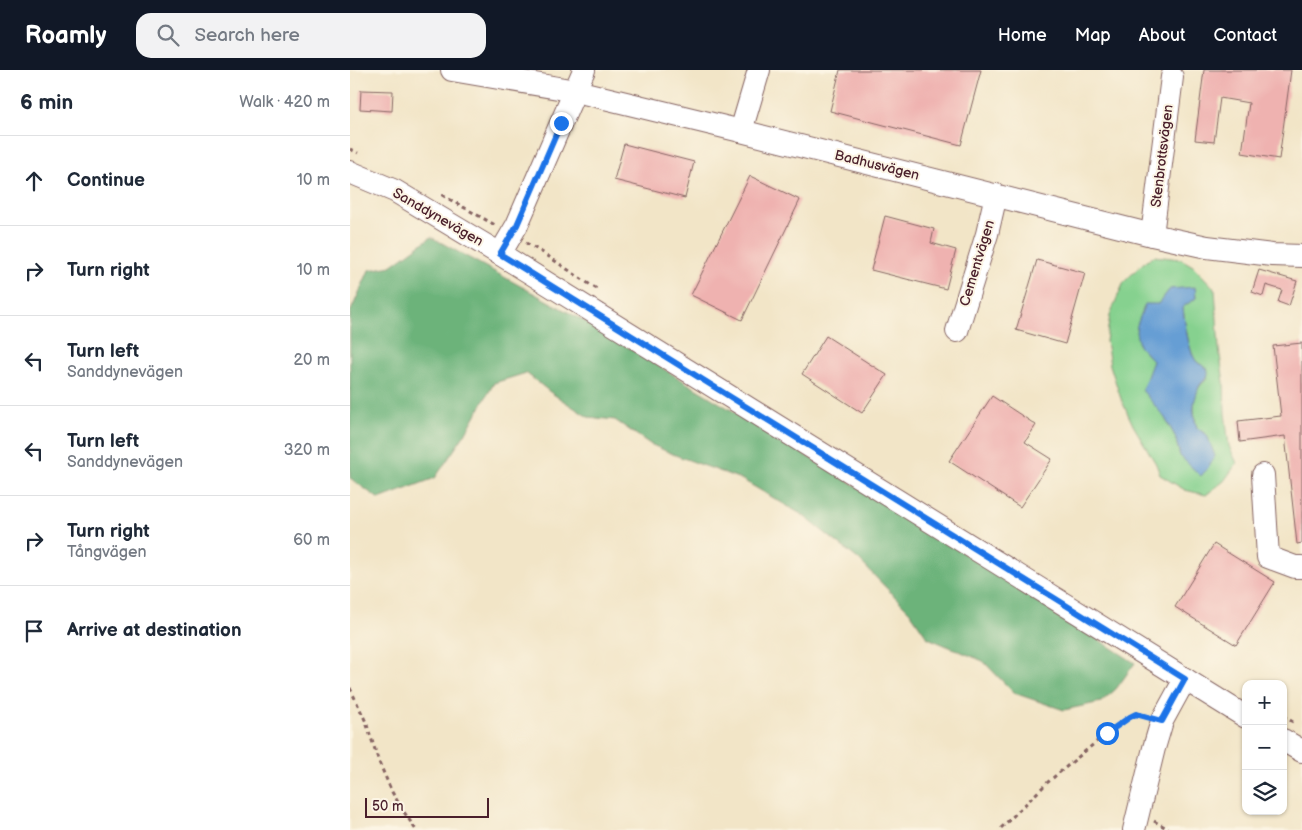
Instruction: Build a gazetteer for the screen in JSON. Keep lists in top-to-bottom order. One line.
{"streets":{"street":["Stenbrottsvägen","Badhusvägen","Sanddynevägen","Cementvägen"]},"crossings":[["Stenbrottsvägen","Badhusvägen"],["Badhusvägen","Cementvägen"]],"scale_bar":"50 m","page":{"header":"Roamly","search":"Search here","nav":["Home","Map","About","Contact"],"heading":["6 min","Walk · 420 m"],"list":[["Continue","10 m"],["Turn right","10 m"],["Turn left","Sanddynevägen","20 m"],["Turn left","Sanddynevägen","320 m"],["Turn right","Tångvägen","60 m"],"Arrive at destination"],"map_buttons":["+","−"],"scale":"50 m"}}
